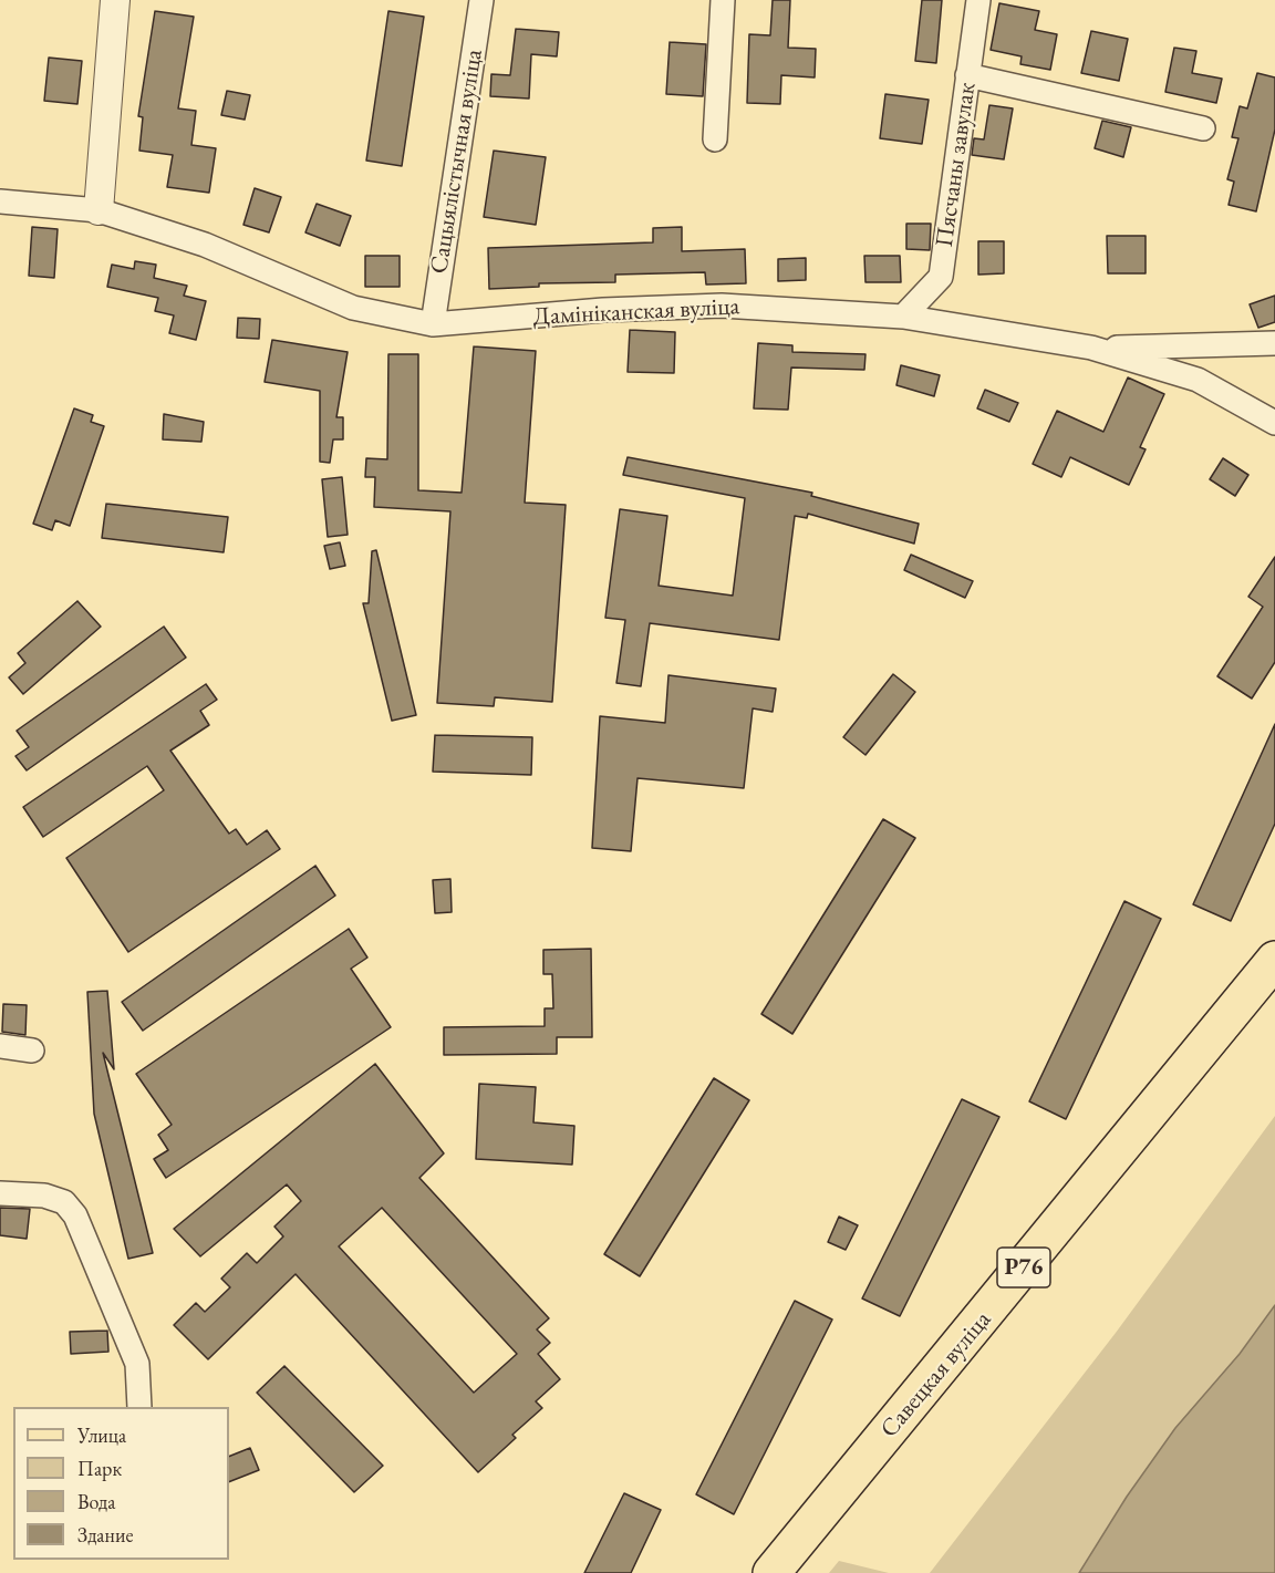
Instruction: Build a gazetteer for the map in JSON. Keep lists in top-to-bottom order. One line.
{"streets":{"main road":["Р76","Савецкая вуліца"],"street":["Сацыялістычная вуліца","Пясчаны завулак","Дамініканская вуліца"]},"crossings":[["Сацыялістычная вуліца","Дамініканская вуліца"],["Пясчаны завулак","Дамініканская вуліца"]],"legend":["Улица","Парк","Вода","Здание"]}
